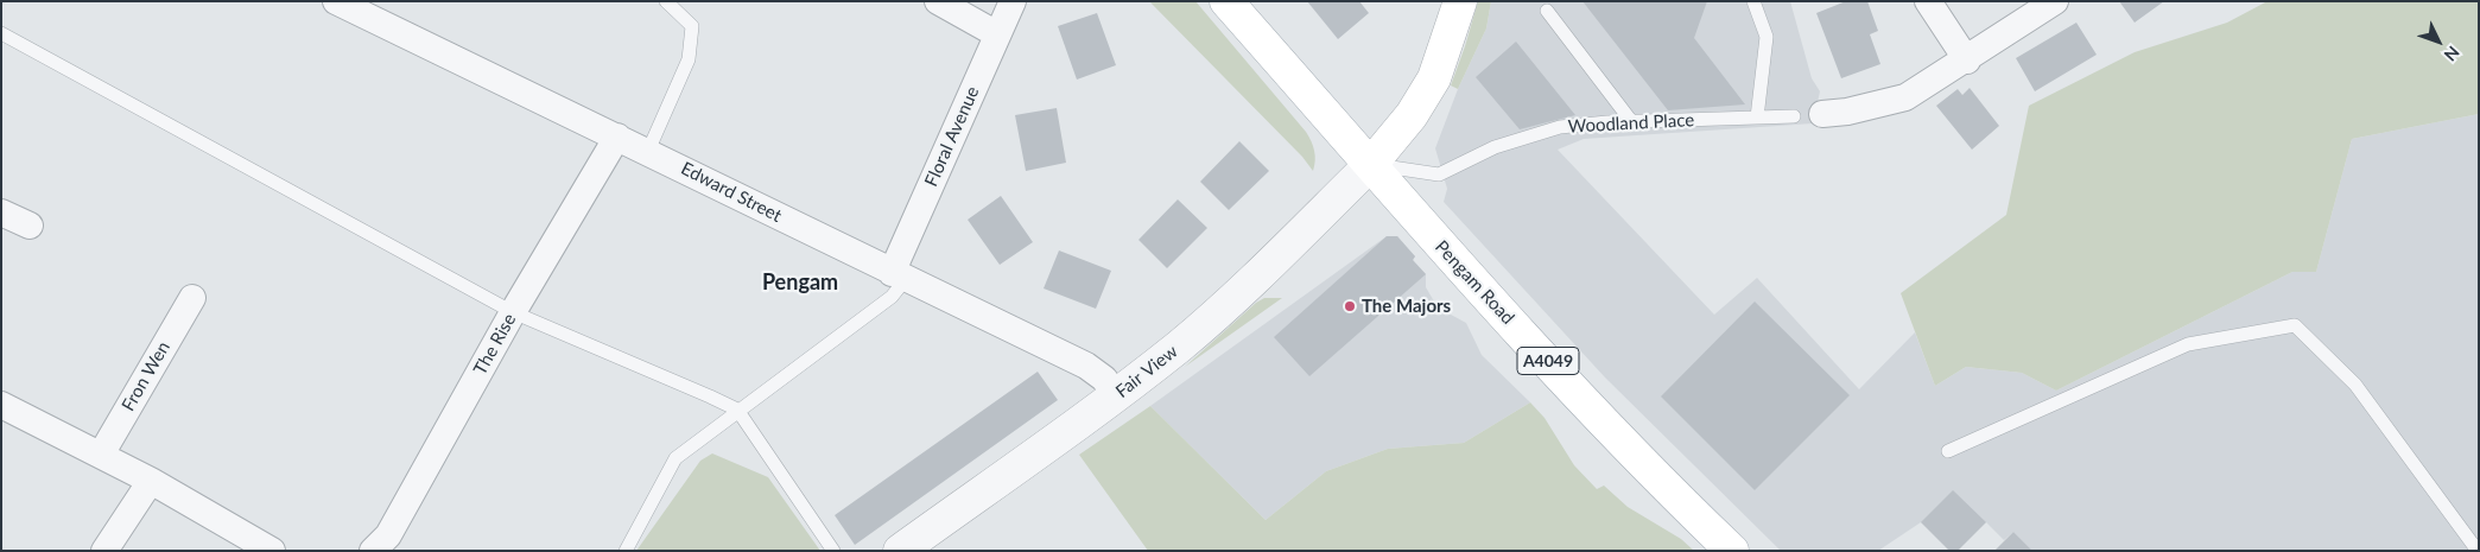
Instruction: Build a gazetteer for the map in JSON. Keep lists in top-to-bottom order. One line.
{"streets":{"main road":["Pengam Road","A4049"],"street":["Floral Avenue","Edward Street","The Rise","Fair View","Fron Wen"],"lane":["Woodland Place"]},"crossings":[["Woodland Place","Pengam Road"],["Woodland Place","A4049"],["Woodland Place","Fair View"],["Floral Avenue","Edward Street"],["Edward Street","The Rise"],["Edward Street","Fair View"],["Pengam Road","A4049"],["Pengam Road","Fair View"],["A4049","Fair View"]],"districts":["Pengam"],"places":["The Majors"],"north":"bottom right"}
